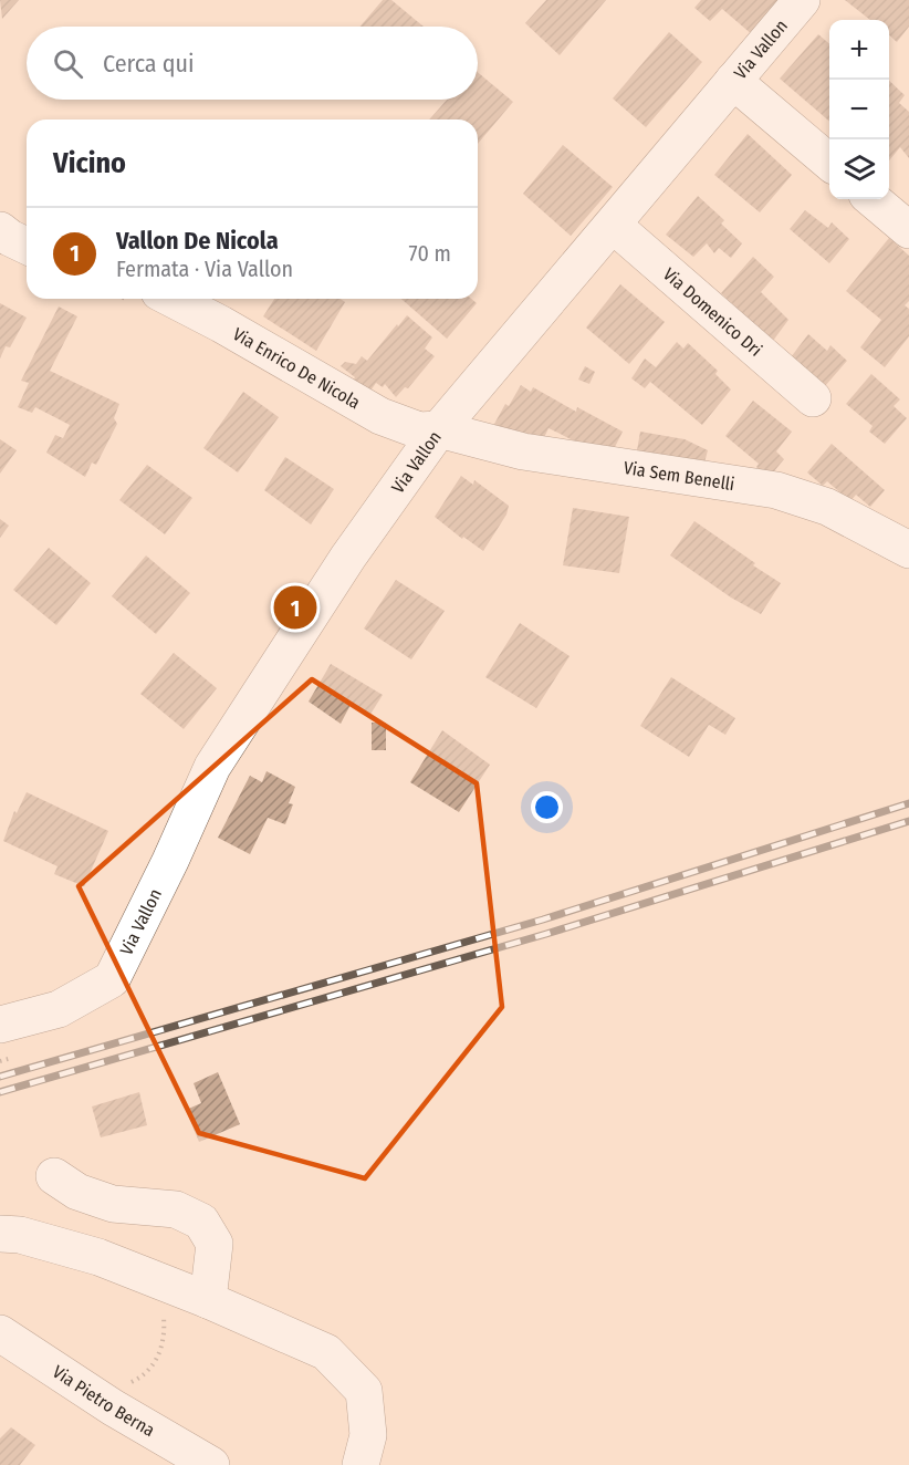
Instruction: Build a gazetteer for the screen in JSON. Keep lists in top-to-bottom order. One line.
{"streets":{"street":["Via Vallon","Via Domenico Dri","Via Enrico De Nicola","Via Sem Benelli","Via Pietro Berna"]},"crossings":[["Via Vallon","Via Domenico Dri"],["Via Vallon","Via Enrico De Nicola"],["Via Vallon","Via Sem Benelli"],["Via Enrico De Nicola","Via Sem Benelli"]],"page":{"map_buttons":["+","−"],"search":"Cerca qui","heading":"Vicino","list":[{"mark":"1","name":"Vallon De Nicola","note":"Fermata · Via Vallon","value":"70 m"}],"pins":"1"}}
